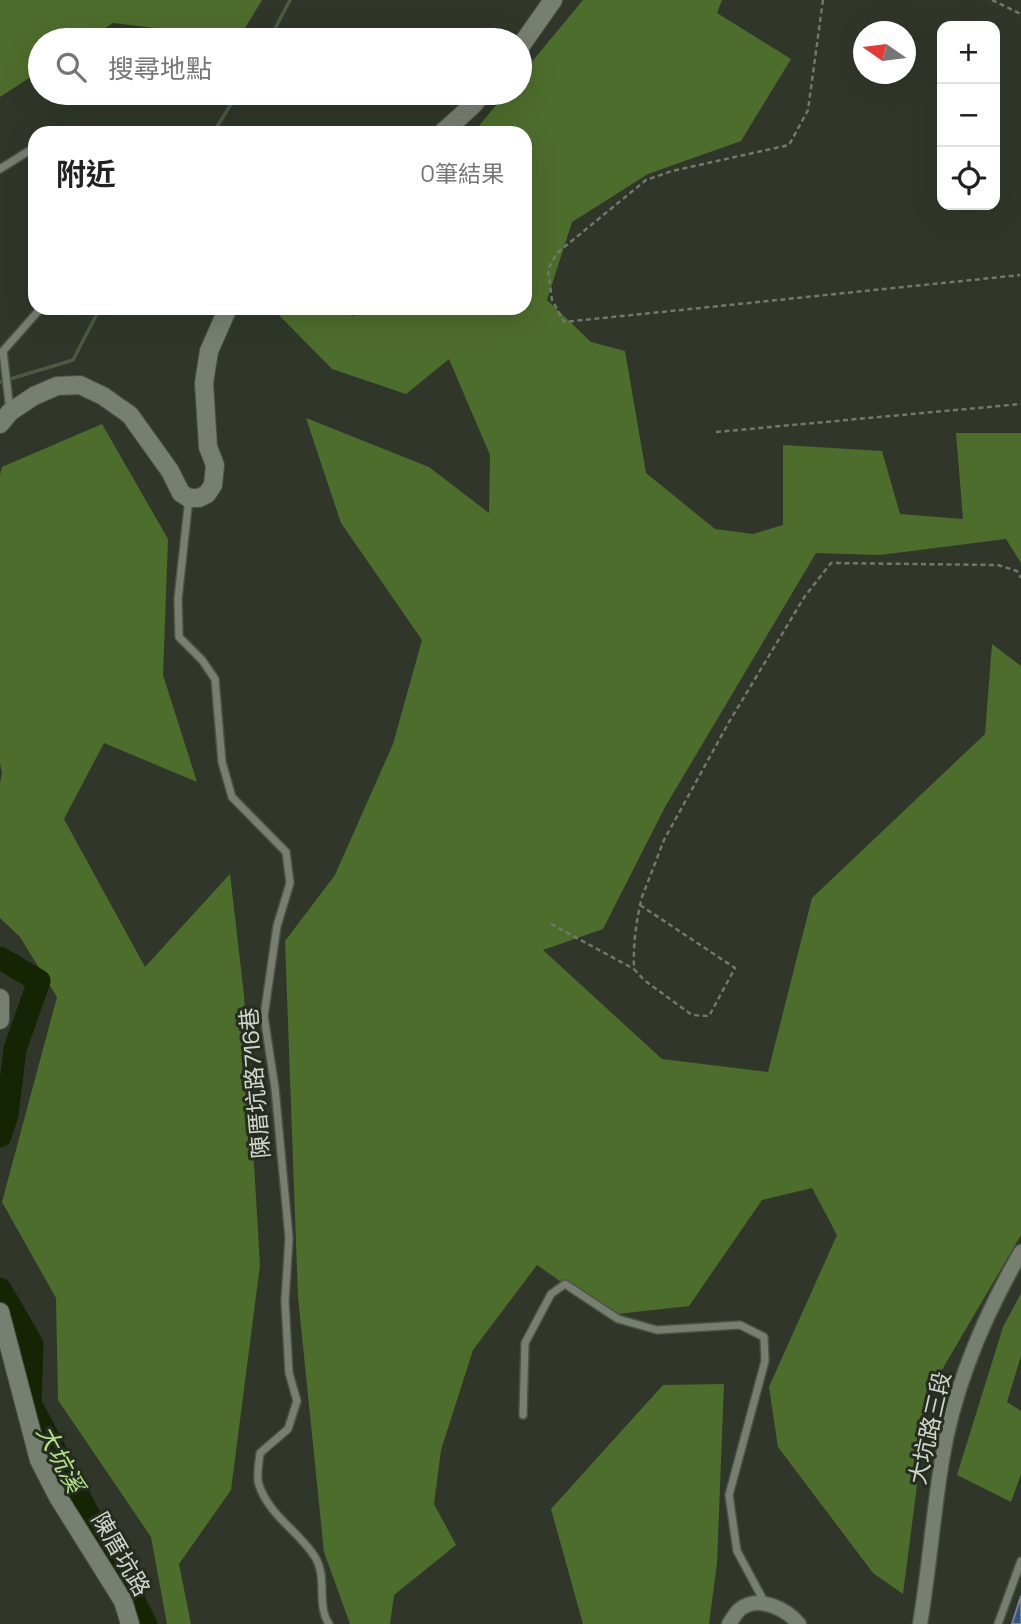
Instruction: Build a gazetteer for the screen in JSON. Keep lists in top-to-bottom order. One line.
{"streets":{"street":["大坑路三段","陳厝坑路"],"lane":["陳厝坑路716巷"]},"water":["大坑溪"],"north":"left","page":{"map_buttons":["+","−"],"search":"搜尋地點","heading":["附近","0筆結果"]}}
